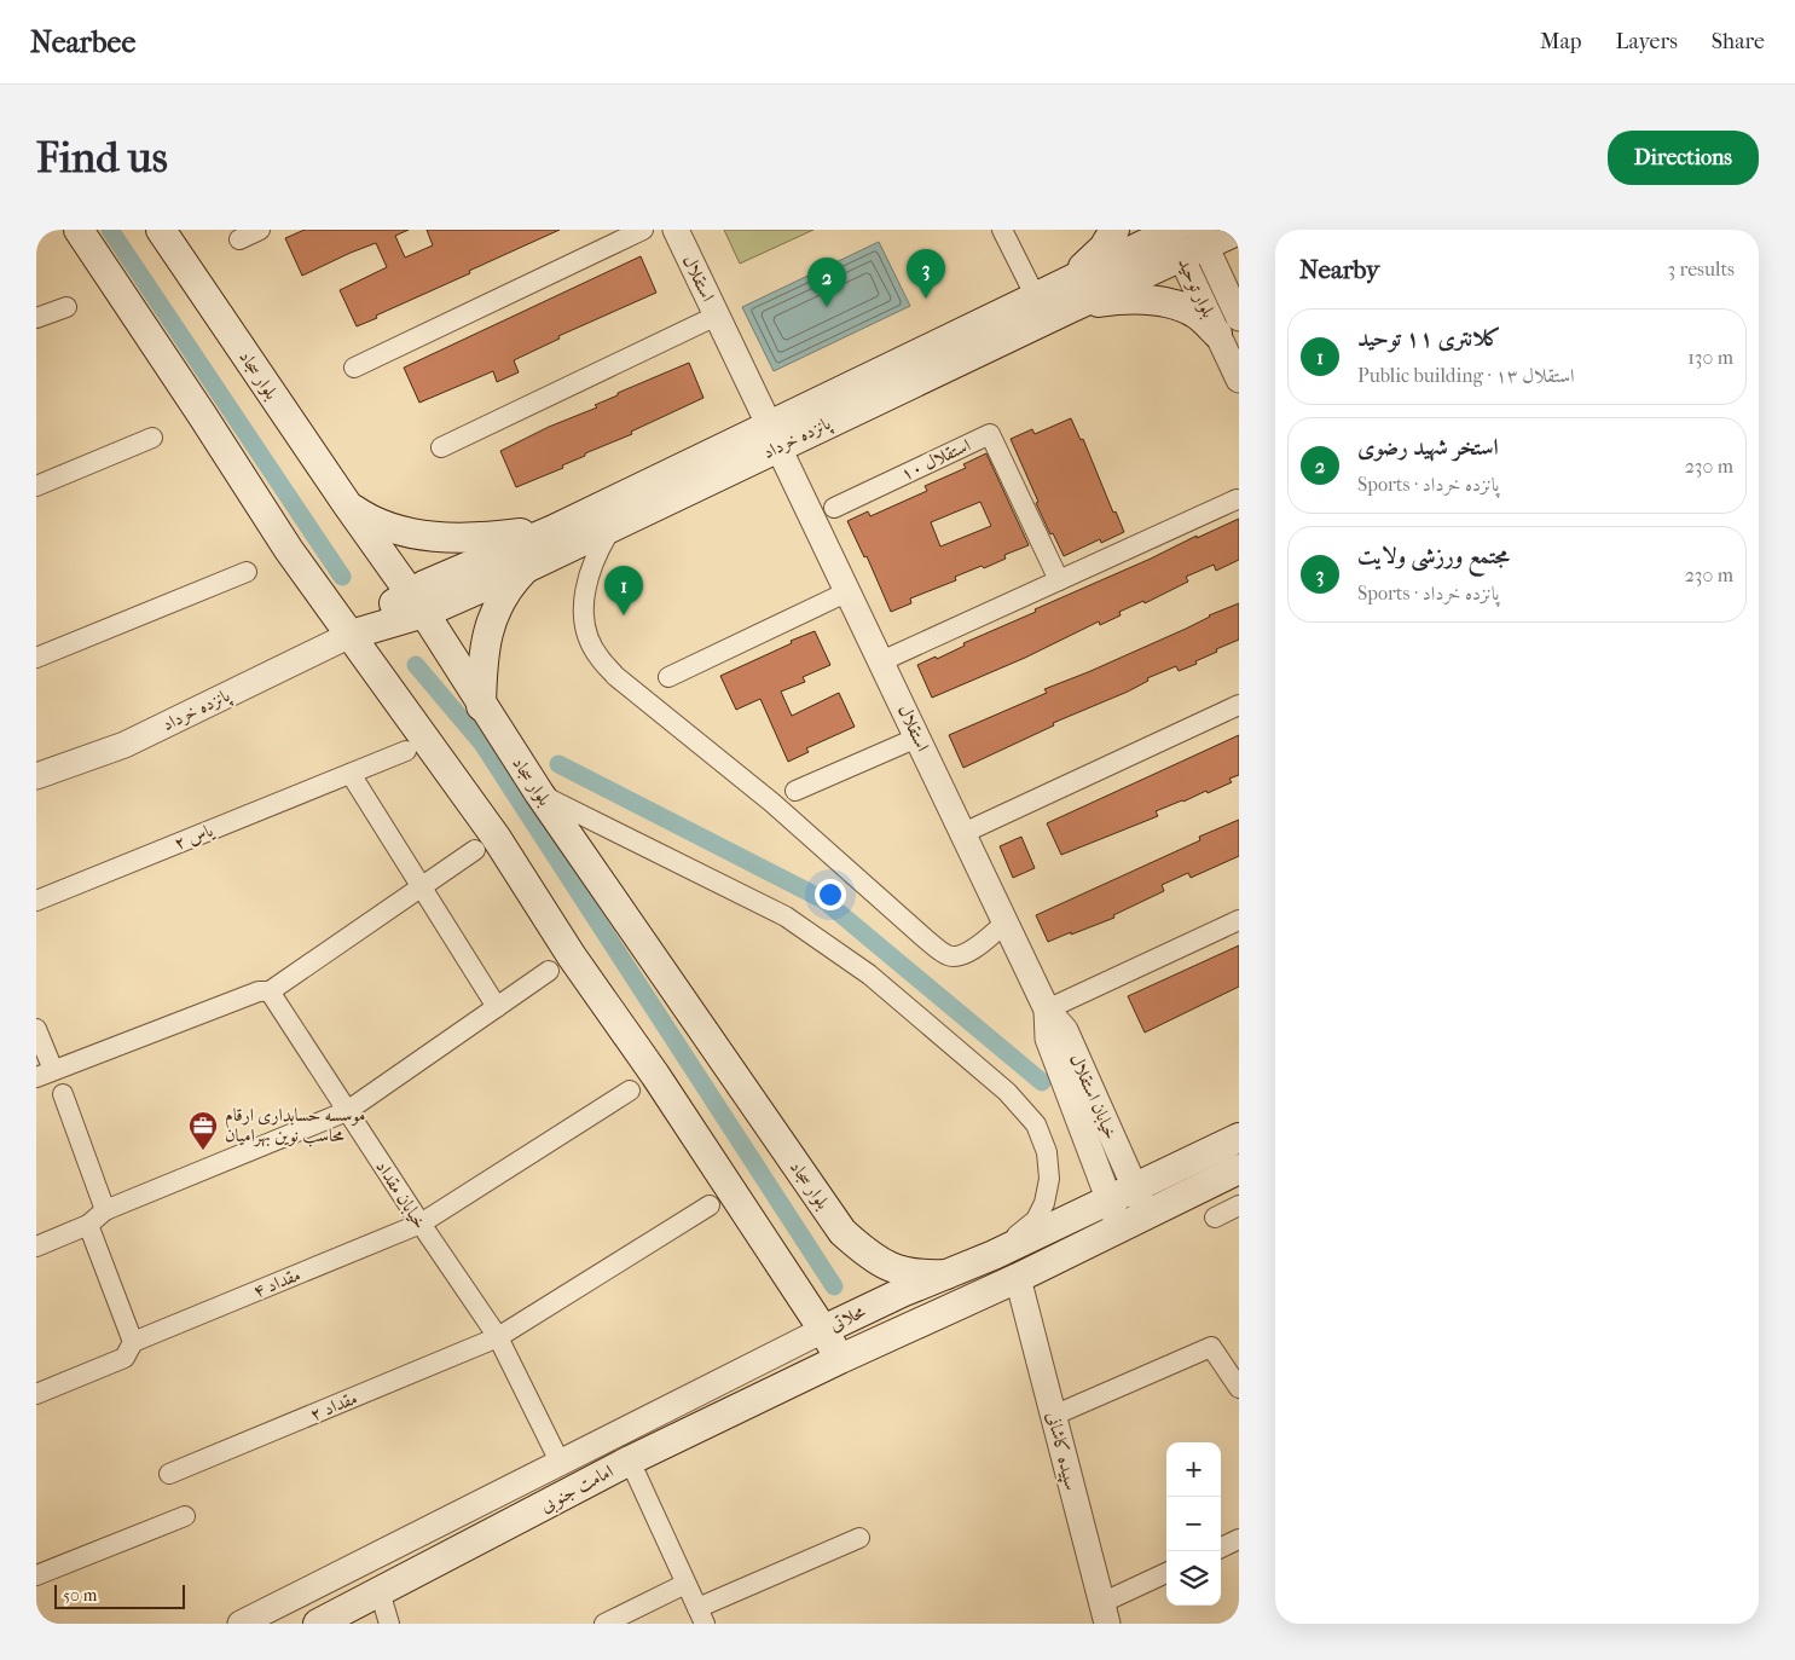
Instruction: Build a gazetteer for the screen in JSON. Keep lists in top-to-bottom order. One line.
{"streets":{"main road":["بلوار سجاد","پانزده خرداد","محلاتی","امامت جنوبی"],"street":["استقلال","بلوار توحید","استقلال ۱۰","یاس ۲","خیابان استقلال","خیابان مقداد","مقداد ۴","مقداد ۲","سپیده کاشانی"]},"crossings":[["استقلال","پانزده خرداد"],["استقلال","خیابان استقلال"],["بلوار توحید","پانزده خرداد"],["بلوار سجاد","پانزده خرداد"],["بلوار سجاد","محلاتی"],["خیابان استقلال","محلاتی"],["خیابان مقداد","مقداد ۴"],["خیابان مقداد","مقداد ۲"],["محلاتی","سپیده کاشانی"],["محلاتی","امامت جنوبی"]],"places":{"office":["موسسه حسابداری ارقام محاسب نوین بهرامیان"]},"scale_bar":"50 m","page":{"header":"Nearbee","nav":["Map","Layers","Share"],"buttons":"Directions","title":"Find us","heading":["Nearby","3 results"],"pins":["3","2","1"],"list":[{"mark":"1","name":"کلانتری ۱۱ توحید","note":"Public building · استقلال ۱۳","value":"130 m"},{"mark":"2","name":"استخر شهید رضوی","note":"Sports · پانزده خرداد","value":"230 m"},{"mark":"3","name":"مجتمع ورزشی ولایت","note":"Sports · پانزده خرداد","value":"230 m"}],"map_buttons":["+","−"],"scale":"50 m"}}
